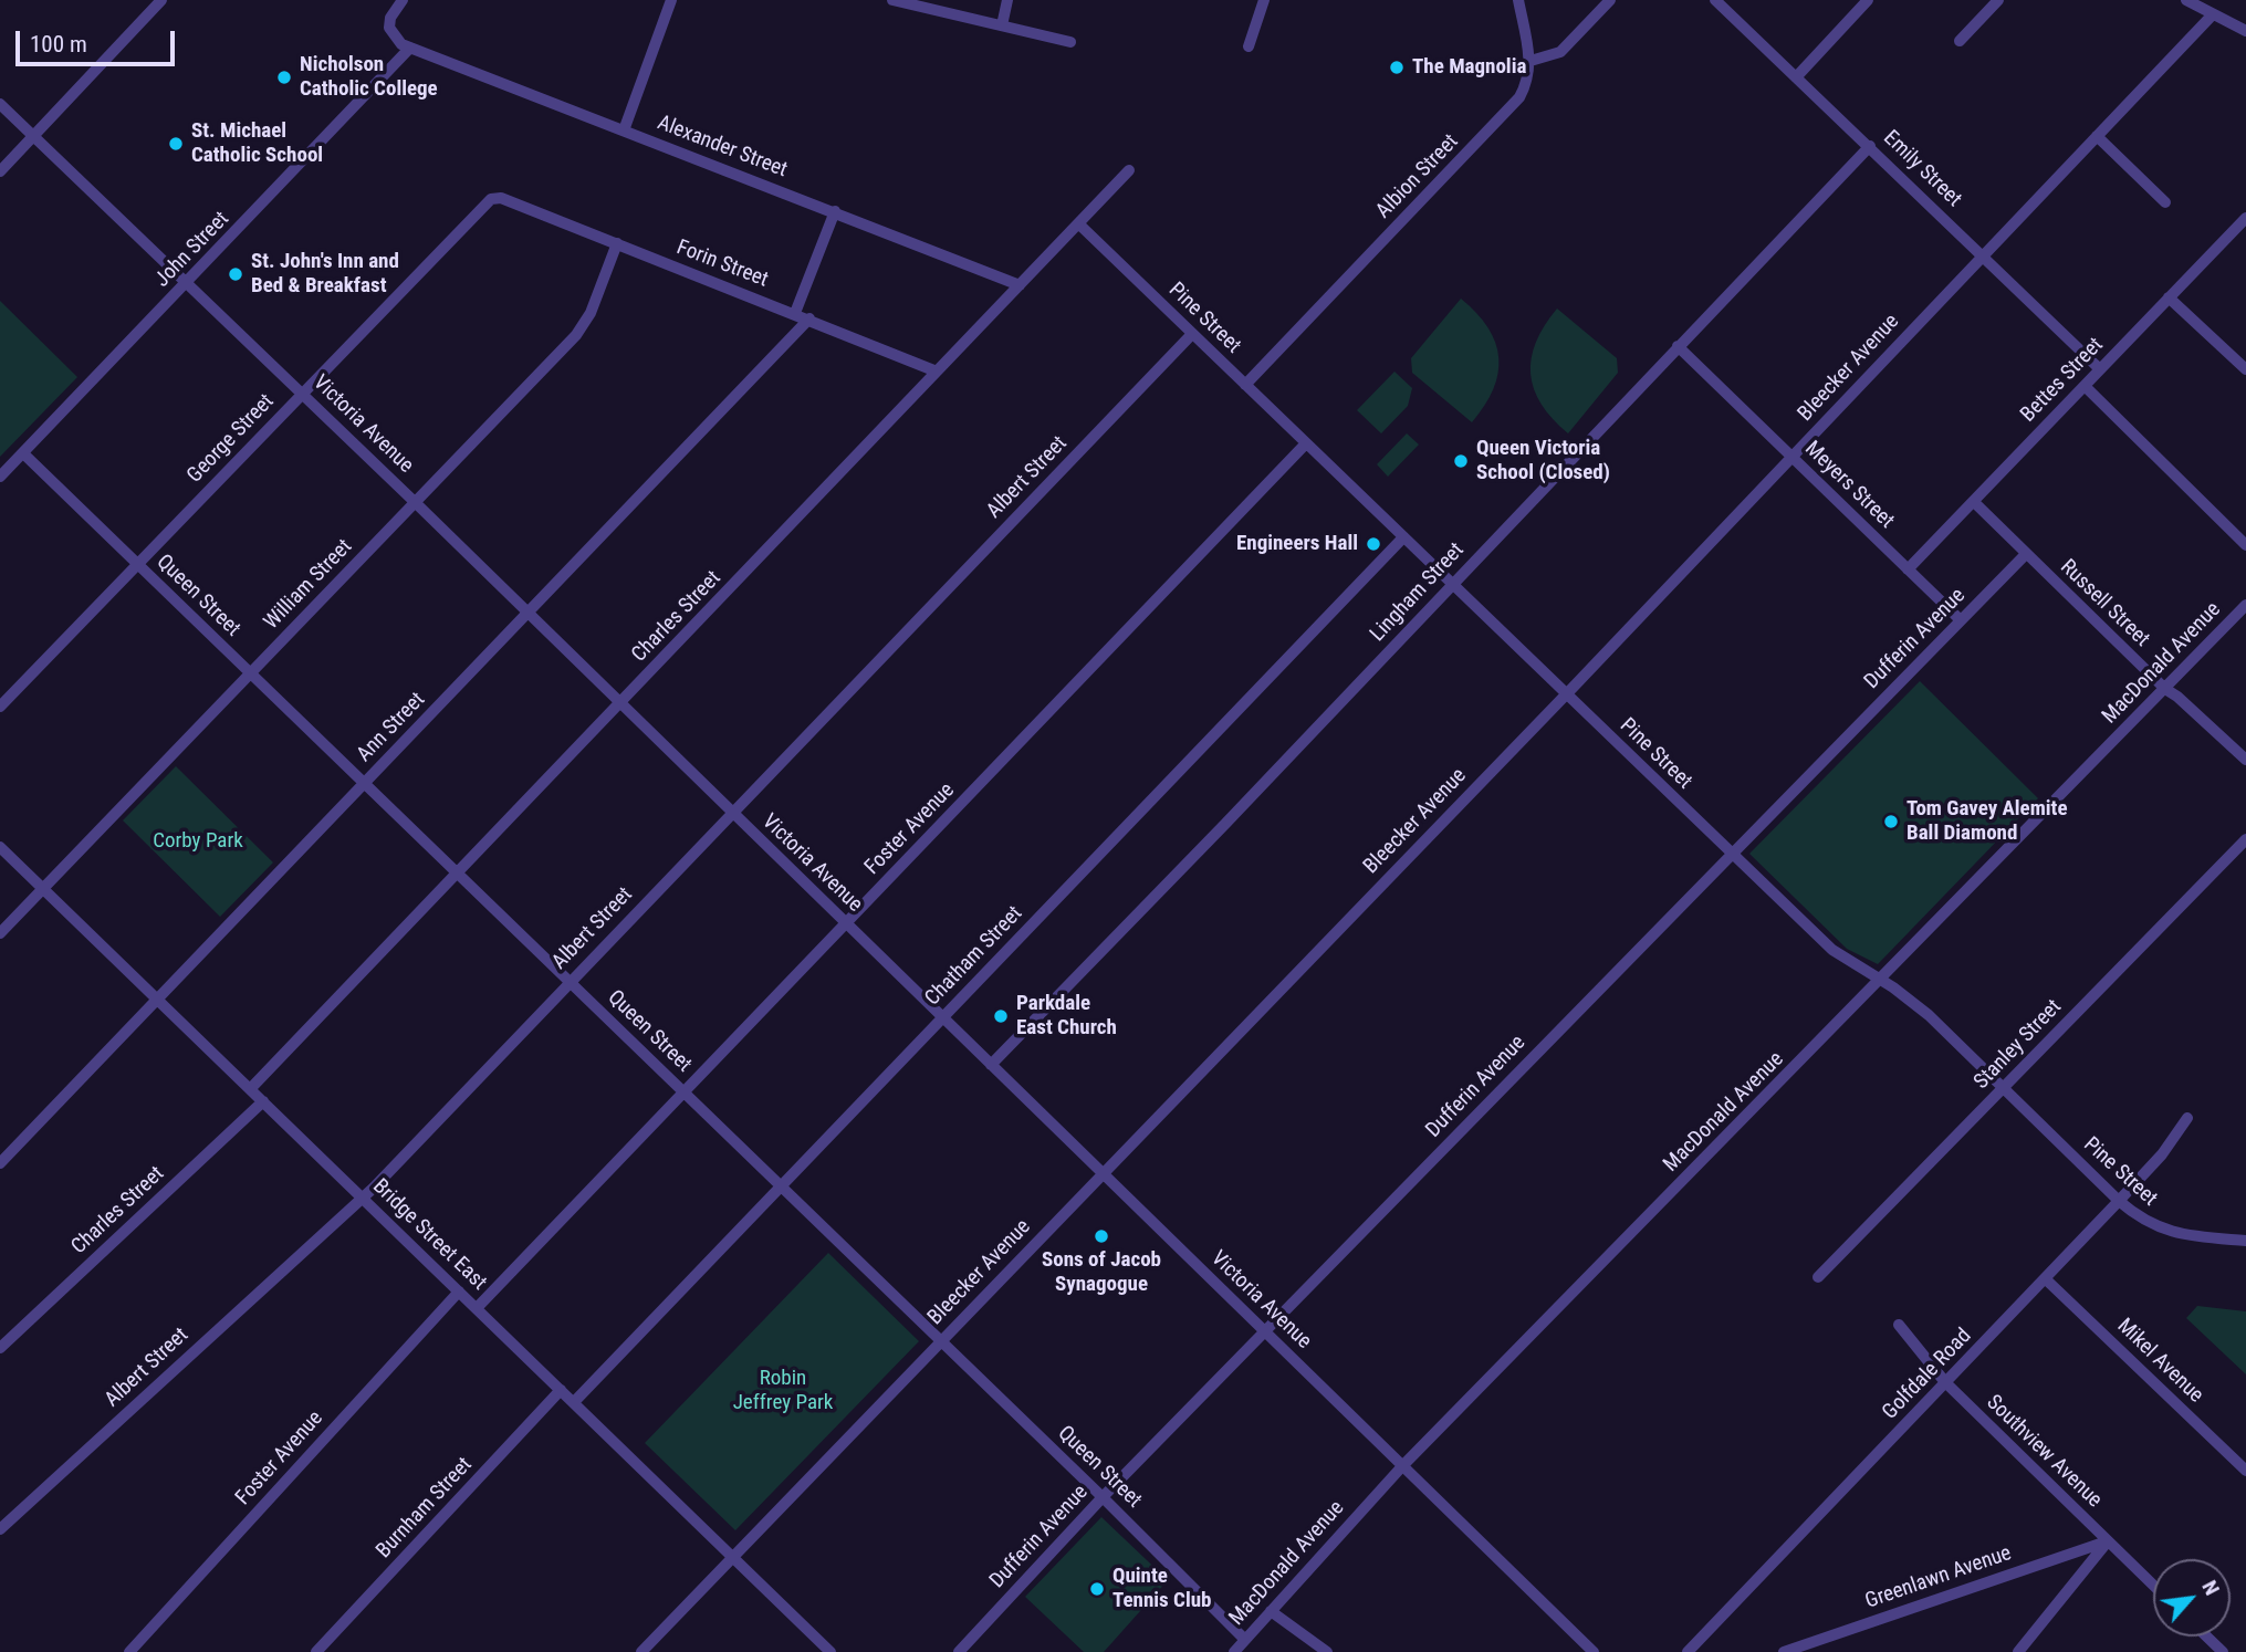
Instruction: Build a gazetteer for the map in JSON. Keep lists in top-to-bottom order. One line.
{"streets":{"street":["Alexander Street","Emily Street","Albion Street","John Street","Forin Street","Pine Street","Bleecker Avenue","Bettes Street","Victoria Avenue","George Street","Albert Street","Meyers Street","William Street","Lingham Street","Queen Street","Russell Street","Charles Street","Dufferin Avenue","MacDonald Avenue","Ann Street","Foster Avenue","Chatham Street","Stanley Street","Bridge Street East","Mikel Avenue","Golfdale Road","Southview Avenue","Burnham Street","Greenlawn Avenue"]},"crossings":[["Alexander Street","John Street"],["Alexander Street","Charles Street"],["Emily Street","Bleecker Avenue"],["Emily Street","Bettes Street"],["Emily Street","Lingham Street"],["Albion Street","Pine Street"],["John Street","Victoria Avenue"],["John Street","Queen Street"],["Forin Street","George Street"],["Forin Street","William Street"],["Forin Street","Charles Street"],["Forin Street","Ann Street"],["Pine Street","Bleecker Avenue"],["Pine Street","Albert Street"],["Pine Street","Lingham Street"],["Pine Street","Charles Street"],["Pine Street","Dufferin Avenue"],["Pine Street","MacDonald Avenue"],["Pine Street","Foster Avenue"],["Pine Street","Chatham Street"],["Pine Street","Stanley Street"],["Pine Street","Golfdale Road"],["Bleecker Avenue","Victoria Avenue"],["Bleecker Avenue","Meyers Street"],["Bleecker Avenue","Queen Street"],["Bleecker Avenue","Bridge Street East"],["Bettes Street","Meyers Street"],["Bettes Street","Russell Street"],["Victoria Avenue","George Street"],["Victoria Avenue","Albert Street"],["Victoria Avenue","William Street"],["Victoria Avenue","Lingham Street"],["Victoria Avenue","Charles Street"],["Victoria Avenue","Dufferin Avenue"],["Victoria Avenue","MacDonald Avenue"],["Victoria Avenue","Ann Street"],["Victoria Avenue","Foster Avenue"],["Victoria Avenue","Chatham Street"],["George Street","Queen Street"],["Albert Street","Queen Street"],["Albert Street","Bridge Street East"],["Meyers Street","Lingham Street"],["Meyers Street","Dufferin Avenue"],["William Street","Queen Street"],["William Street","Bridge Street East"],["Queen Street","Charles Street"],["Queen Street","Dufferin Avenue"],["Queen Street","MacDonald Avenue"],["Queen Street","Ann Street"],["Queen Street","Foster Avenue"],["Queen Street","Chatham Street"],["Russell Street","Dufferin Avenue"],["Russell Street","MacDonald Avenue"],["Charles Street","Bridge Street East"],["Ann Street","Bridge Street East"],["Foster Avenue","Bridge Street East"],["Chatham Street","Bridge Street East"],["Bridge Street East","Burnham Street"],["Mikel Avenue","Golfdale Road"],["Golfdale Road","Southview Avenue"],["Southview Avenue","Greenlawn Avenue"]],"parks":["Corby Park","Robin Jeffrey Park"],"places":["The Magnolia","Nicholson Catholic College","St. Michael Catholic School","St. John's Inn and Bed & Breakfast","Queen Victoria School (Closed)","Engineers Hall","Tom Gavey Alemite Ball Diamond","Parkdale East Church","Sons of Jacob Synagogue","Quinte Tennis Club"],"scale_bar":"100 m","north":"top right"}
